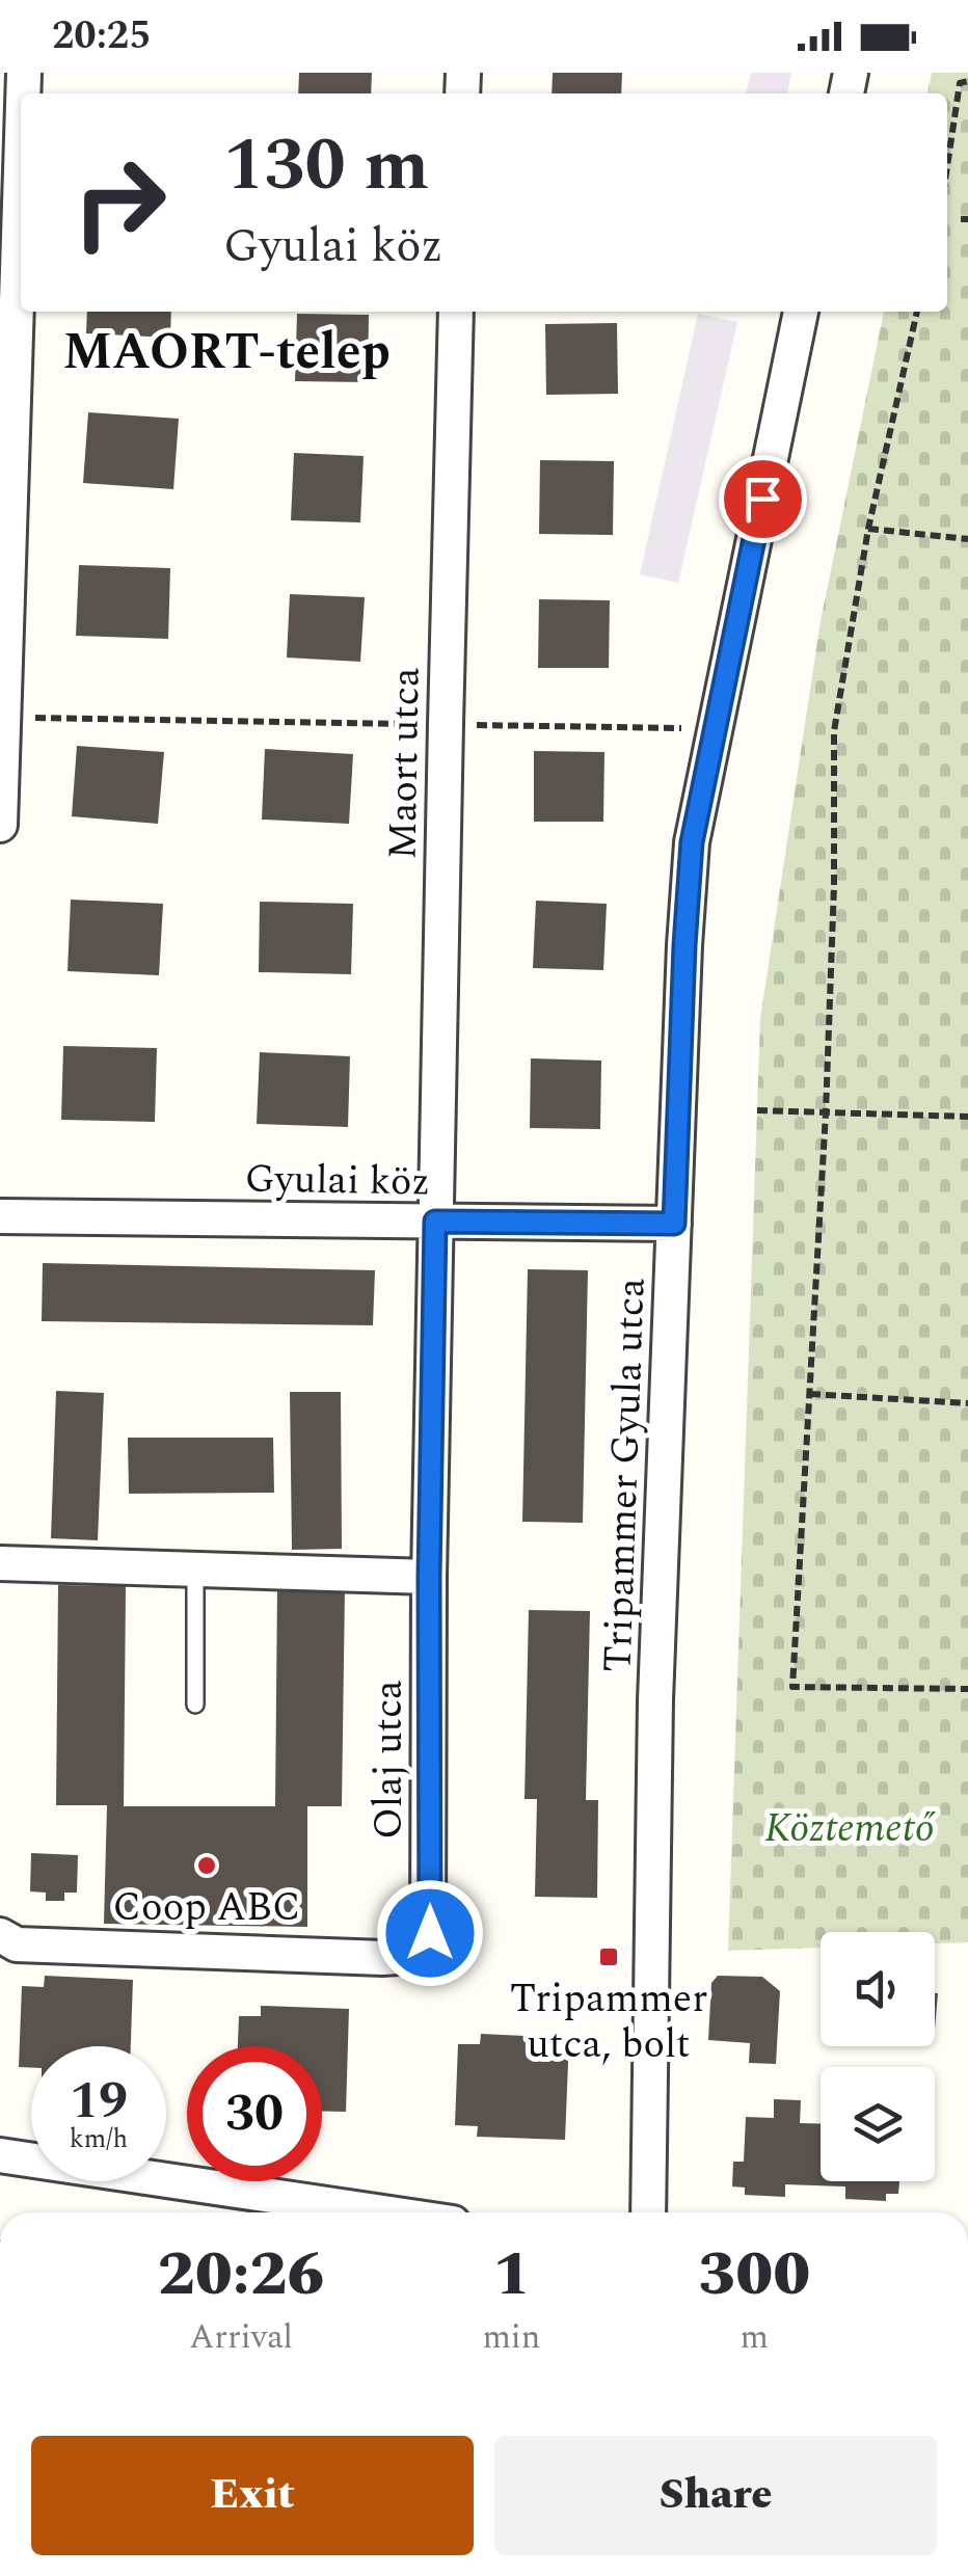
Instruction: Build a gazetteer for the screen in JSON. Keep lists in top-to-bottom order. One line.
{"streets":{"street":["Maort utca","Gyulai köz","Tripammer Gyula utca","Olaj utca"]},"crossings":[["Maort utca","Gyulai köz"],["Maort utca","Olaj utca"],["Gyulai köz","Tripammer Gyula utca"],["Gyulai köz","Olaj utca"]],"districts":["MAORT-telep"],"parks":["Köztemető"],"places":{"other":["Coop ABC"],"transit":["Tripammer utca, bolt"]},"page":{"status":"20:25","turn":["130 m","Gyulai köz"],"speed":"19 km/h","limit":"30","eta":["20:26","Arrival","1","min","300","m"],"buttons":["Exit","Share"]}}
